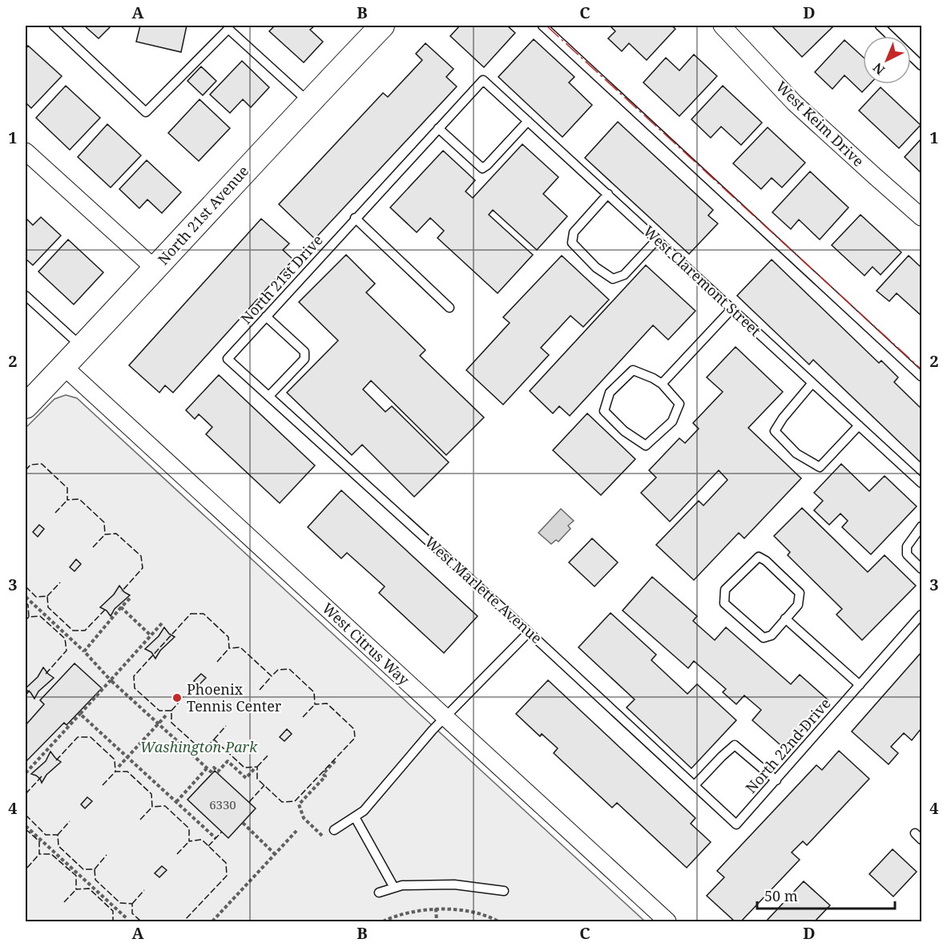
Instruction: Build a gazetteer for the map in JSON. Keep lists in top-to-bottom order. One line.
{"streets":{"street":["West Keim Drive","North 21st Avenue","West Citrus Way"],"lane":["North 21st Drive","West Claremont Street","West Marlette Avenue","North 22nd Drive"]},"crossings":[["North 21st Avenue","West Citrus Way"],["North 21st Drive","West Claremont Street"],["North 21st Drive","West Marlette Avenue"],["West Marlette Avenue","North 22nd Drive"]],"parks":["Washington Park"],"places":["Phoenix Tennis Center"],"house_numbers":["6330"],"scale_bar":"50 m","north":"bottom left","grid":{"columns":["A","B","C","D"],"rows":["1","2","3","4"]}}
